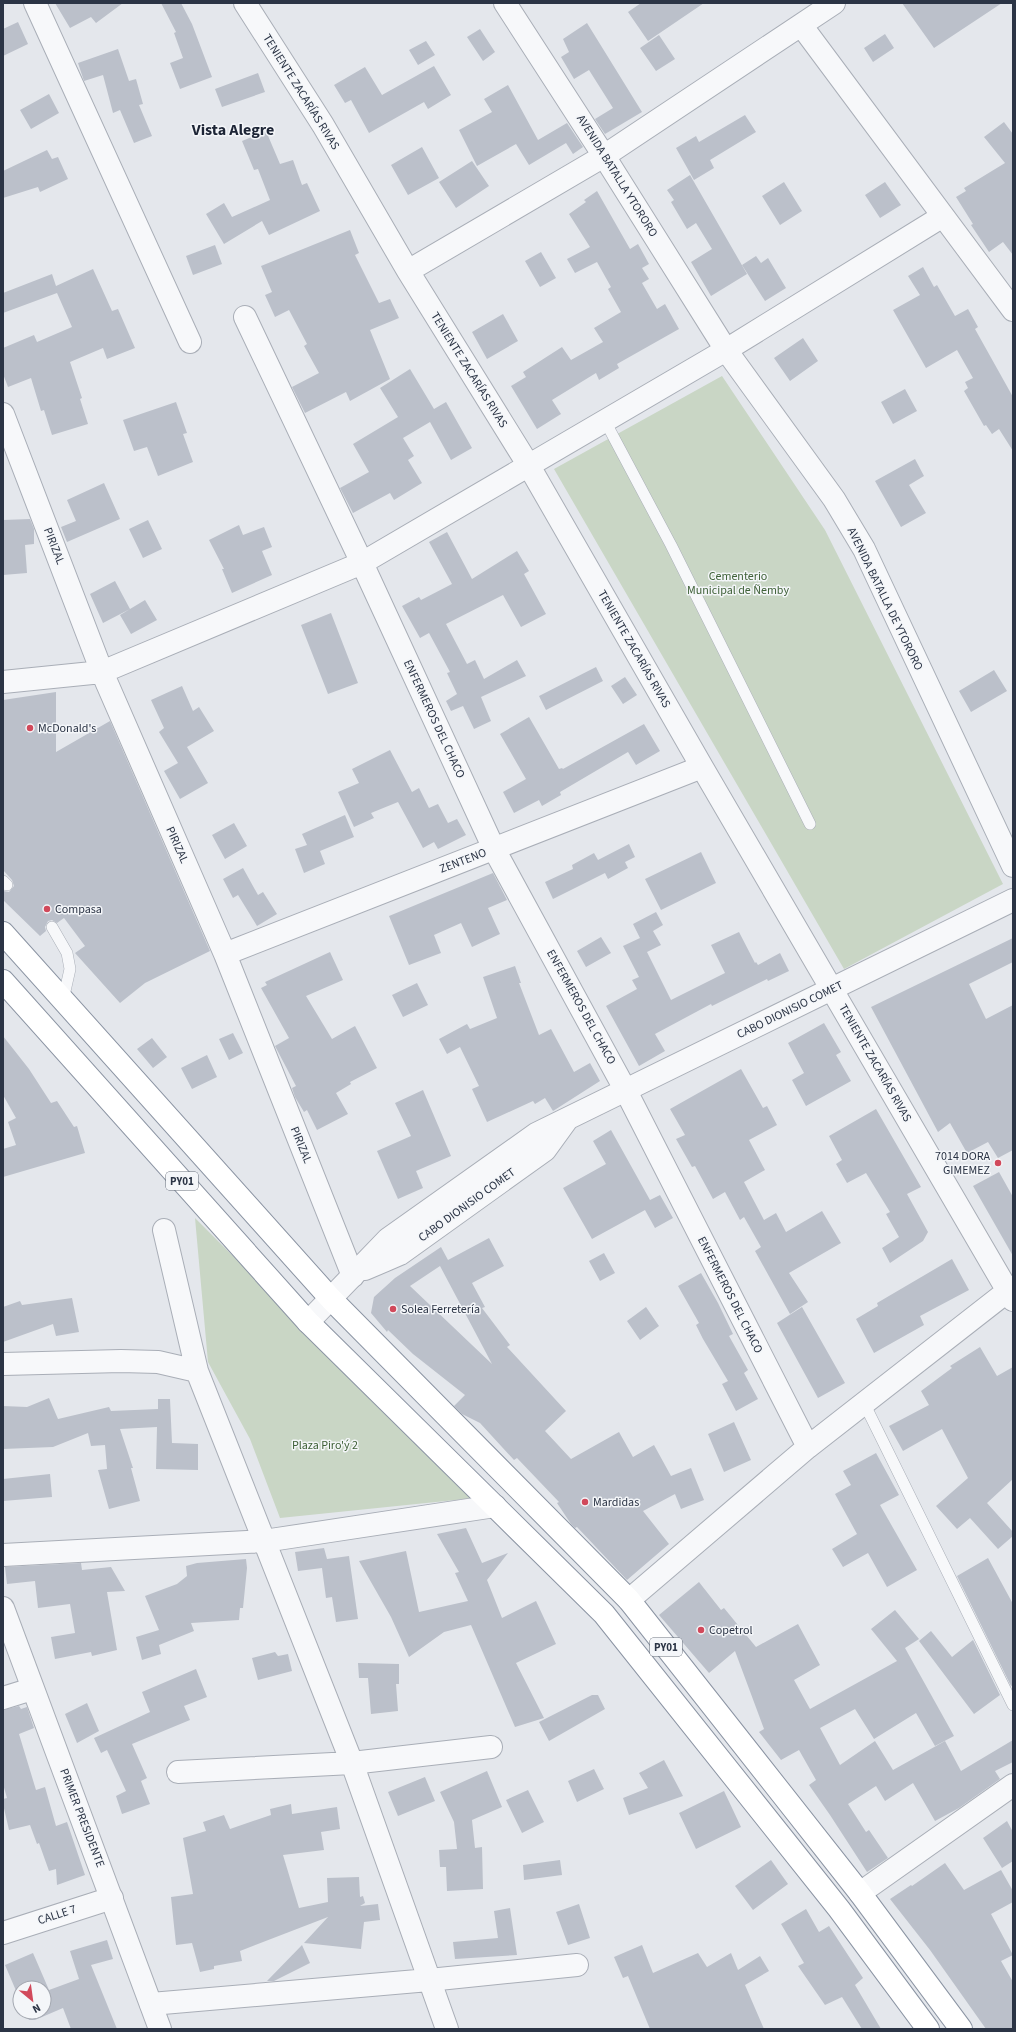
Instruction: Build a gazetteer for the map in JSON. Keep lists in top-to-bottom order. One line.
{"streets":{"highway":["PY01"],"street":["TENIENTE ZACARÍAS RIVAS","AVENIDA BATALLA YTORORO","PIRIZAL","AVENIDA BATALLA DE YTORORO","ENFERMEROS DEL CHACO","ZENTENO","CABO DIONISIO COMET","PRIMER PRESIDENTE","CALLE 7"]},"crossings":[["TENIENTE ZACARÍAS RIVAS","ZENTENO"],["TENIENTE ZACARÍAS RIVAS","CABO DIONISIO COMET"],["AVENIDA BATALLA YTORORO","AVENIDA BATALLA DE YTORORO"],["PIRIZAL","ZENTENO"],["PIRIZAL","CABO DIONISIO COMET"],["ENFERMEROS DEL CHACO","ZENTENO"],["ENFERMEROS DEL CHACO","CABO DIONISIO COMET"],["CABO DIONISIO COMET","PY01"],["PRIMER PRESIDENTE","CALLE 7"]],"districts":["Vista Alegre"],"parks":["Cementerio Municipal de Ñemby","Plaza Piro'ý 2"],"places":["McDonald's","Compasa","7014 DORA GIMEMEZ","Solea Ferretería","Mardidas","Copetrol"],"north":"bottom right"}
